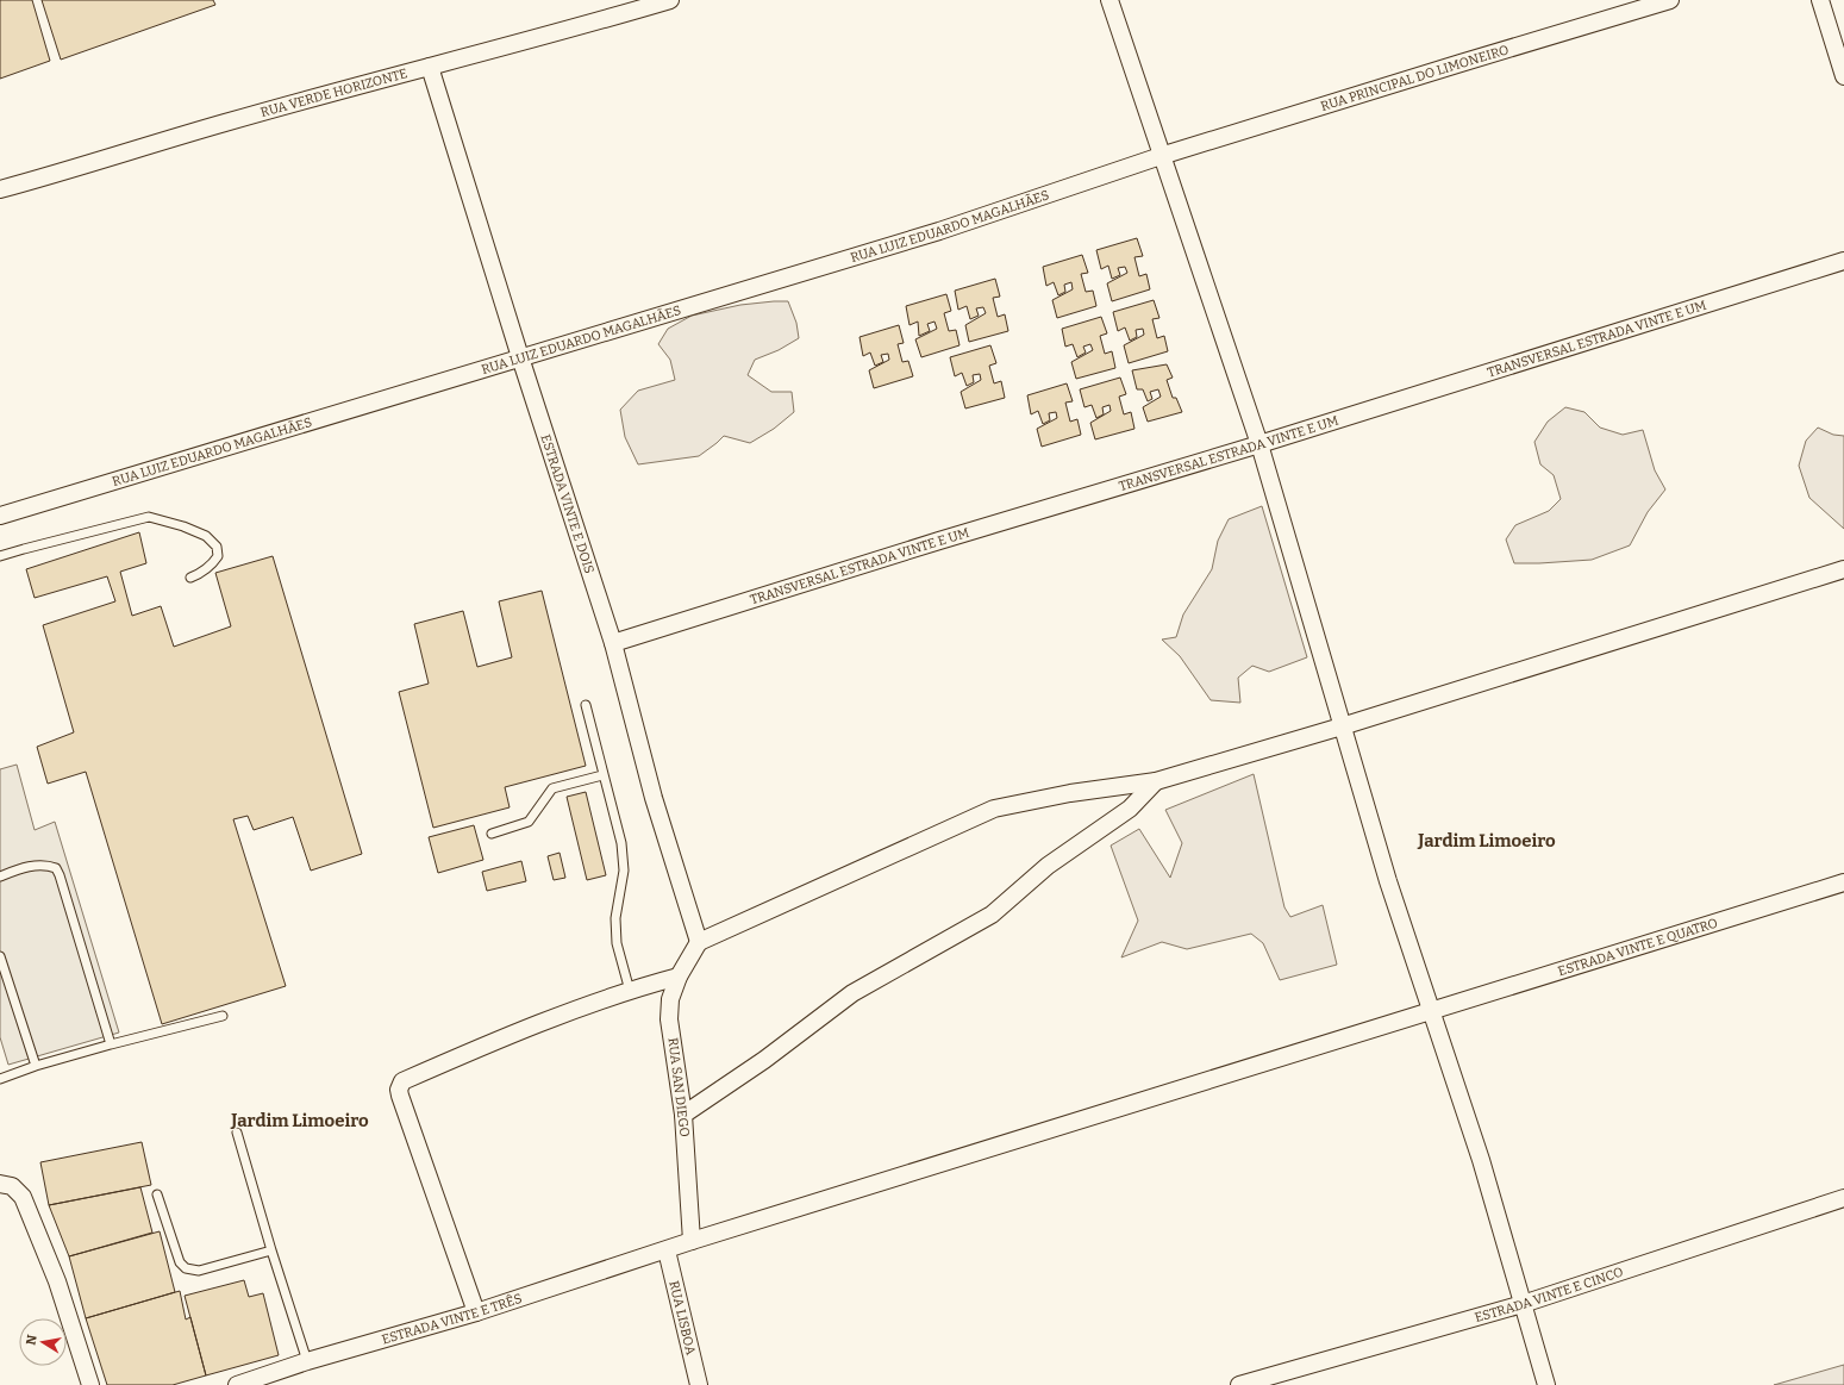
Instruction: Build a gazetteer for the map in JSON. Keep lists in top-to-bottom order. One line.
{"streets":{"street":["RUA PRINCIPAL DO LIMONEIRO","RUA VERDE HORIZONTE","RUA LUIZ EDUARDO MAGALHÃES","TRANSVERSAL ESTRADA VINTE E UM","ESTRADA VINTE E DOIS","ESTRADA VINTE E QUATRO","RUA SAN DIEGO","ESTRADA VINTE E CINCO","ESTRADA VINTE E TRÊS","RUA LISBOA"]},"crossings":[["RUA PRINCIPAL DO LIMONEIRO","RUA LUIZ EDUARDO MAGALHÃES"],["RUA VERDE HORIZONTE","ESTRADA VINTE E DOIS"],["RUA LUIZ EDUARDO MAGALHÃES","ESTRADA VINTE E DOIS"],["TRANSVERSAL ESTRADA VINTE E UM","ESTRADA VINTE E DOIS"],["ESTRADA VINTE E DOIS","RUA SAN DIEGO"],["ESTRADA VINTE E QUATRO","RUA SAN DIEGO"],["ESTRADA VINTE E QUATRO","ESTRADA VINTE E TRÊS"],["RUA SAN DIEGO","ESTRADA VINTE E TRÊS"],["ESTRADA VINTE E TRÊS","RUA LISBOA"]],"districts":["Jardim Limoeiro","Jardim Limoeiro"],"north":"left"}
